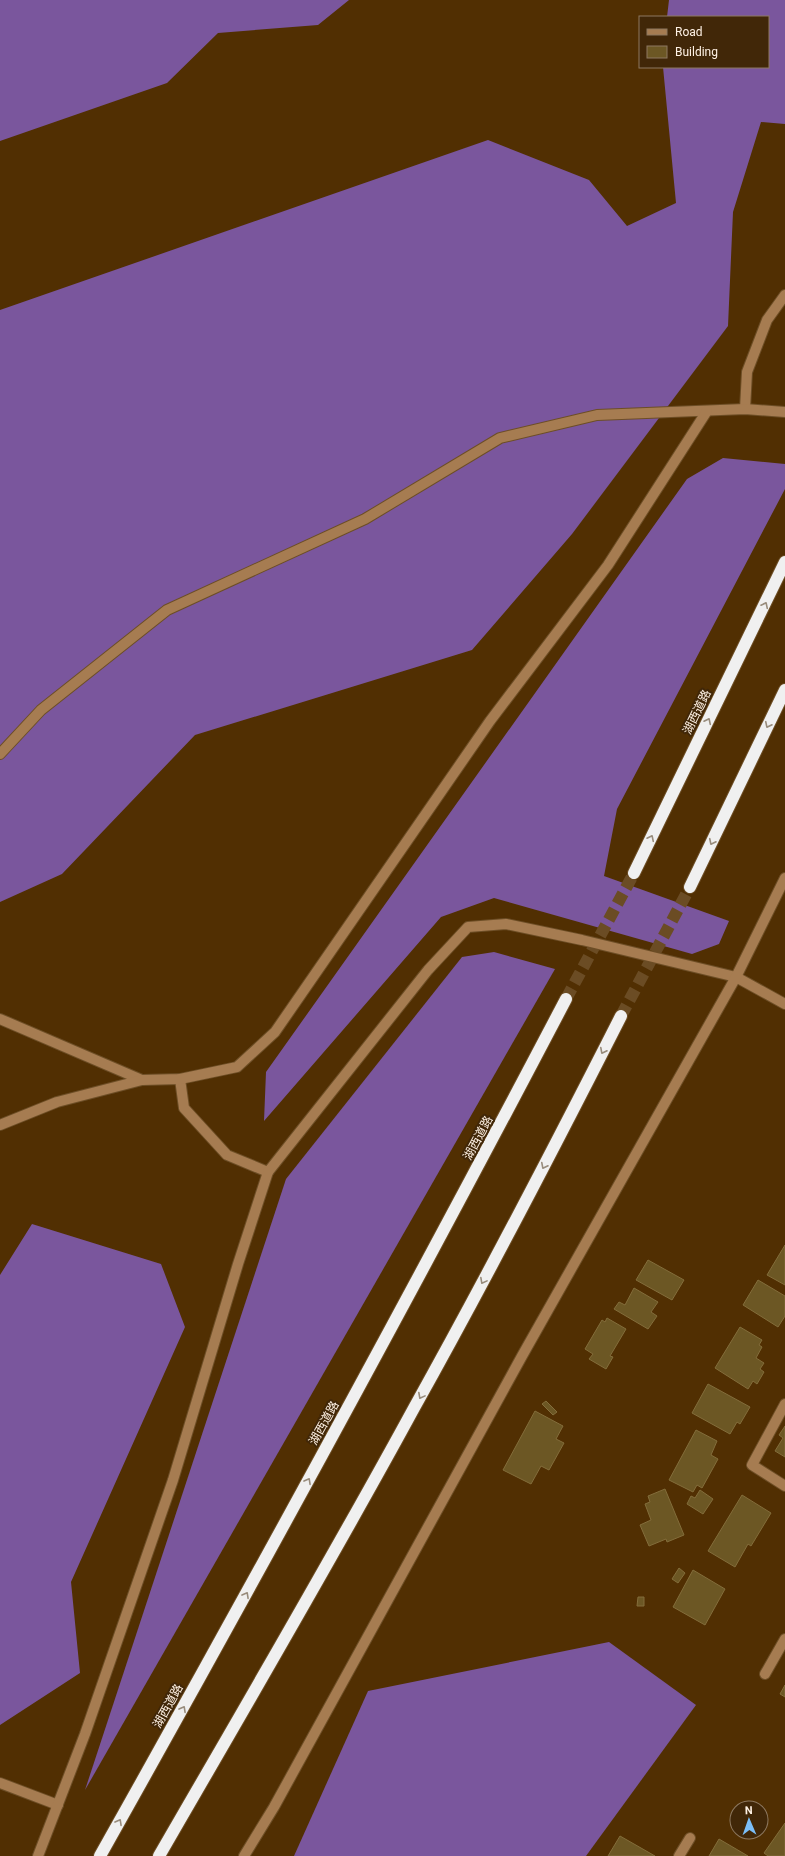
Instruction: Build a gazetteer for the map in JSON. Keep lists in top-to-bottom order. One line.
{"streets":{"highway":["湖西道路"]},"legend":["Road","Building"],"north":"top"}
